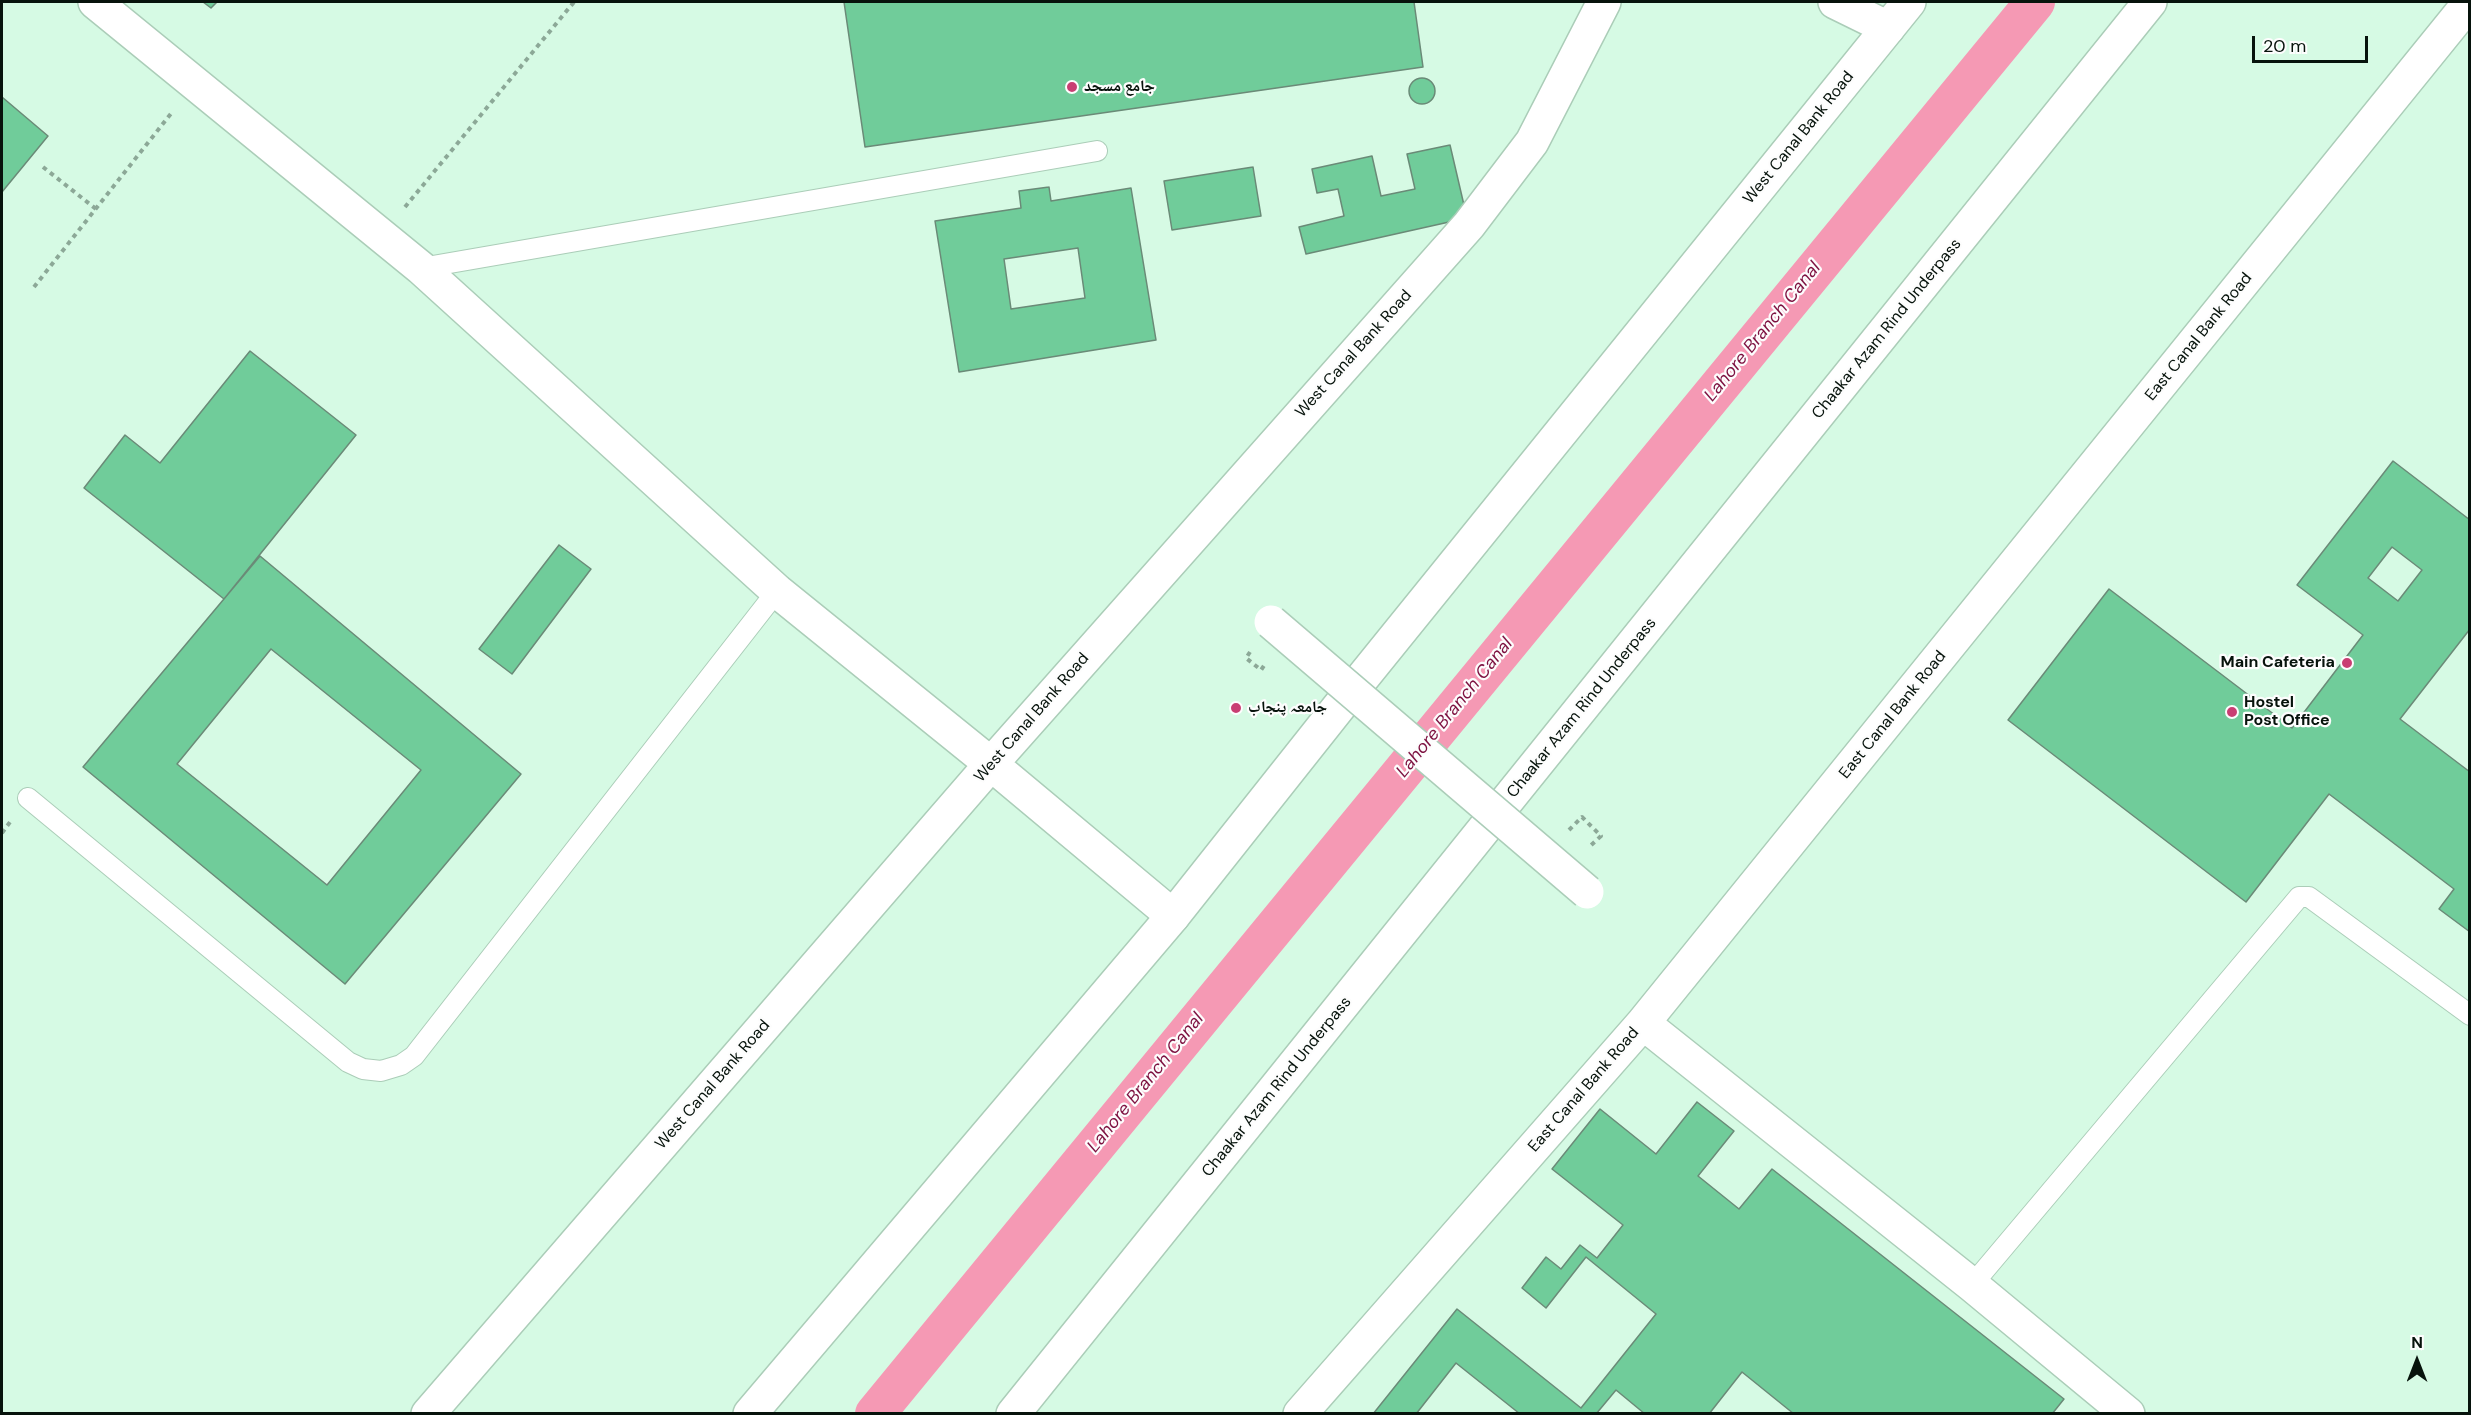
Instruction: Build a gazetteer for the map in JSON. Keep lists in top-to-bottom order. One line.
{"streets":{"main road":["West Canal Bank Road","Chaakar Azam Rind Underpass","East Canal Bank Road"]},"water":["Lahore Branch Canal"],"places":["جامع مسجد","Main Cafeteria","جامعہ پنجاب","Hostel Post Office"],"scale_bar":"20 m","north":"top"}
